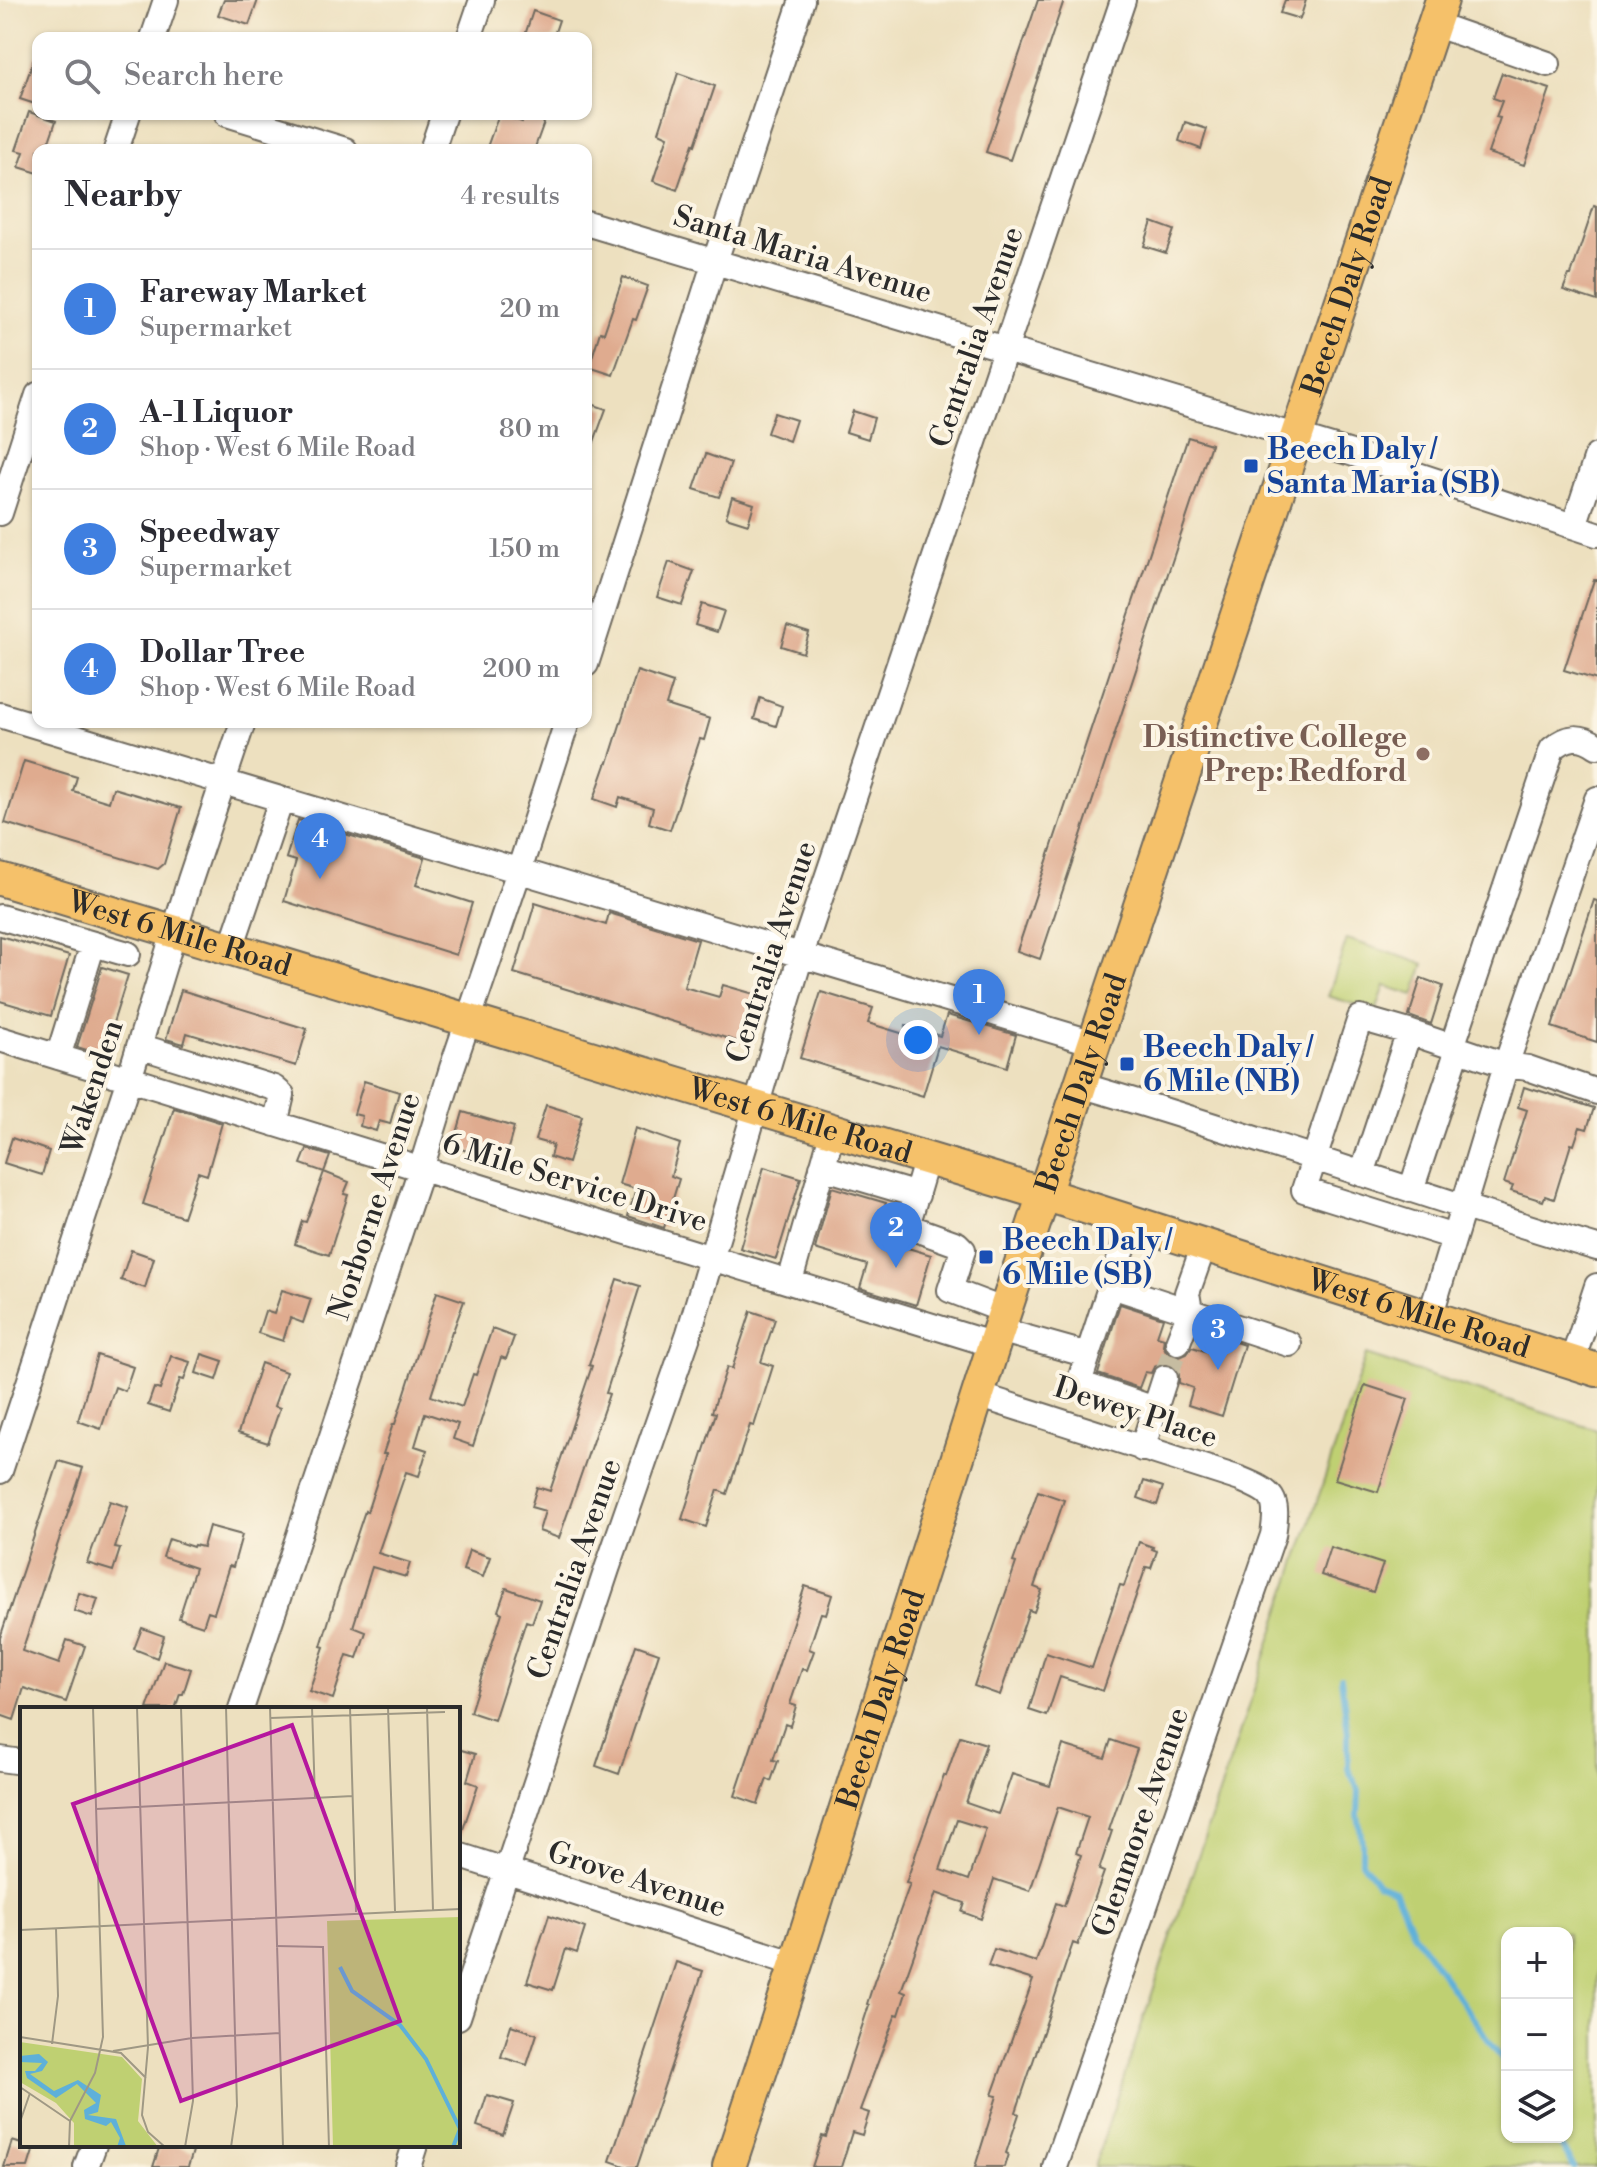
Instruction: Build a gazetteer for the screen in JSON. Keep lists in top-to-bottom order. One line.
{"streets":{"main road":["Beech Daly Road","West 6 Mile Road"],"street":["Santa Maria Avenue","Centralia Avenue","Wakenden","6 Mile Service Drive","Norborne Avenue","Dewey Place","Glenmore Avenue","Grove Avenue"]},"crossings":[["Santa Maria Avenue","Beech Daly Road"],["Santa Maria Avenue","Centralia Avenue"],["Beech Daly Road","West 6 Mile Road"],["Beech Daly Road","6 Mile Service Drive"],["Beech Daly Road","Dewey Place"],["Beech Daly Road","Grove Avenue"],["Centralia Avenue","West 6 Mile Road"],["Centralia Avenue","6 Mile Service Drive"],["Centralia Avenue","Grove Avenue"],["West 6 Mile Road","Wakenden"],["West 6 Mile Road","Norborne Avenue"],["Wakenden","6 Mile Service Drive"],["6 Mile Service Drive","Norborne Avenue"],["Dewey Place","Glenmore Avenue"]],"places":{"transit":["Beech Daly / Santa Maria (SB)","Beech Daly / 6 Mile (NB)","Beech Daly / 6 Mile (SB)"],"other":["Distinctive College Prep: Redford"]},"page":{"search":"Search here","heading":["Nearby","4 results"],"list":[{"mark":"1","name":"Fareway Market","note":"Supermarket","value":"20 m"},{"mark":"2","name":"A-1 Liquor","note":"Shop · West 6 Mile Road","value":"80 m"},{"mark":"3","name":"Speedway","note":"Supermarket","value":"150 m"},{"mark":"4","name":"Dollar Tree","note":"Shop · West 6 Mile Road","value":"200 m"}],"pins":["4","1","2","3"],"map_buttons":["+","−"]}}
